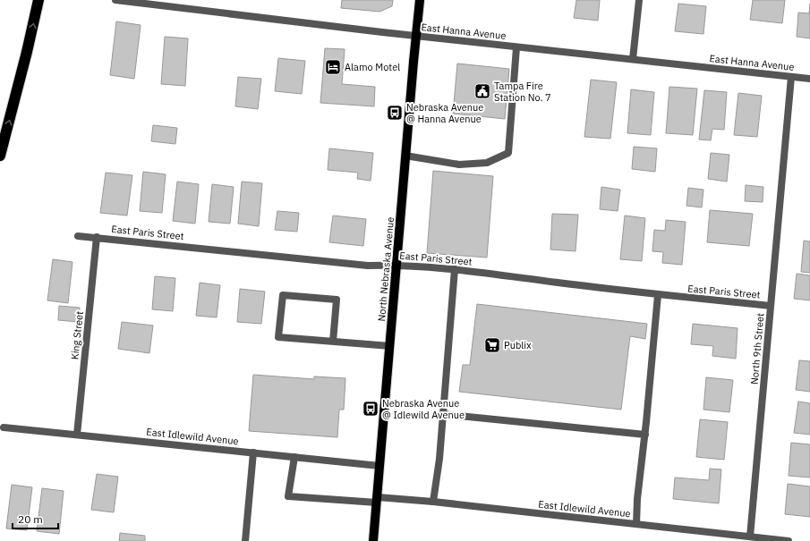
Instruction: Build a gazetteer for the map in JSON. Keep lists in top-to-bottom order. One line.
{"streets":{"main road":["North Nebraska Avenue"],"street":["East Hanna Avenue","East Paris Street","King Street","North 9th Street","East Idlewild Avenue"]},"crossings":[["East Hanna Avenue","North Nebraska Avenue"],["East Hanna Avenue","North 9th Street"],["East Paris Street","North Nebraska Avenue"],["East Paris Street","King Street"],["East Paris Street","North 9th Street"],["North Nebraska Avenue","East Idlewild Avenue"],["King Street","East Idlewild Avenue"],["North 9th Street","East Idlewild Avenue"]],"places":{"hotel":["Alamo Motel"],"public building":["Tampa Fire Station No. 7"],"bus stop":["Nebraska Avenue @ Hanna Avenue","Nebraska Avenue @ Idlewild Avenue"],"supermarket":["Publix"]},"scale_bar":"20 m"}
